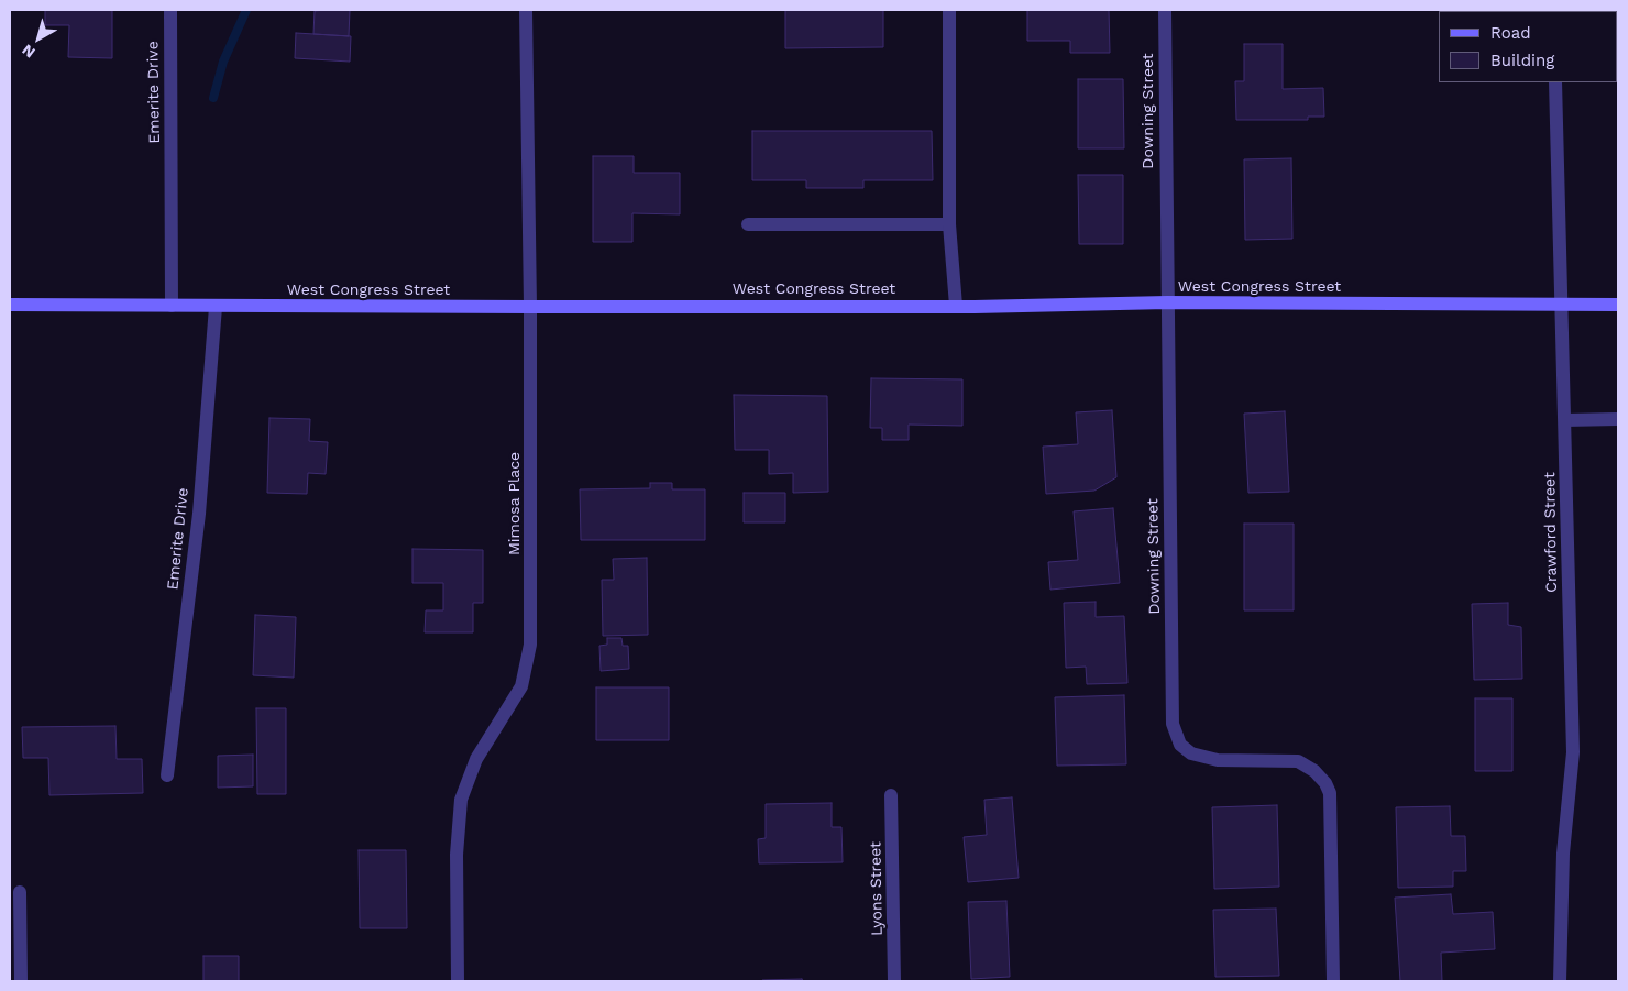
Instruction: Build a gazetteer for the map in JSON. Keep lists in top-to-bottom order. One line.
{"streets":{"main road":["West Congress Street"],"street":["Emerite Drive","Downing Street","Mimosa Place","Crawford Street","Lyons Street"]},"crossings":[["Emerite Drive","West Congress Street"],["Downing Street","West Congress Street"],["West Congress Street","Mimosa Place"],["West Congress Street","Crawford Street"]],"legend":["Road","Building"],"north":"bottom left"}
